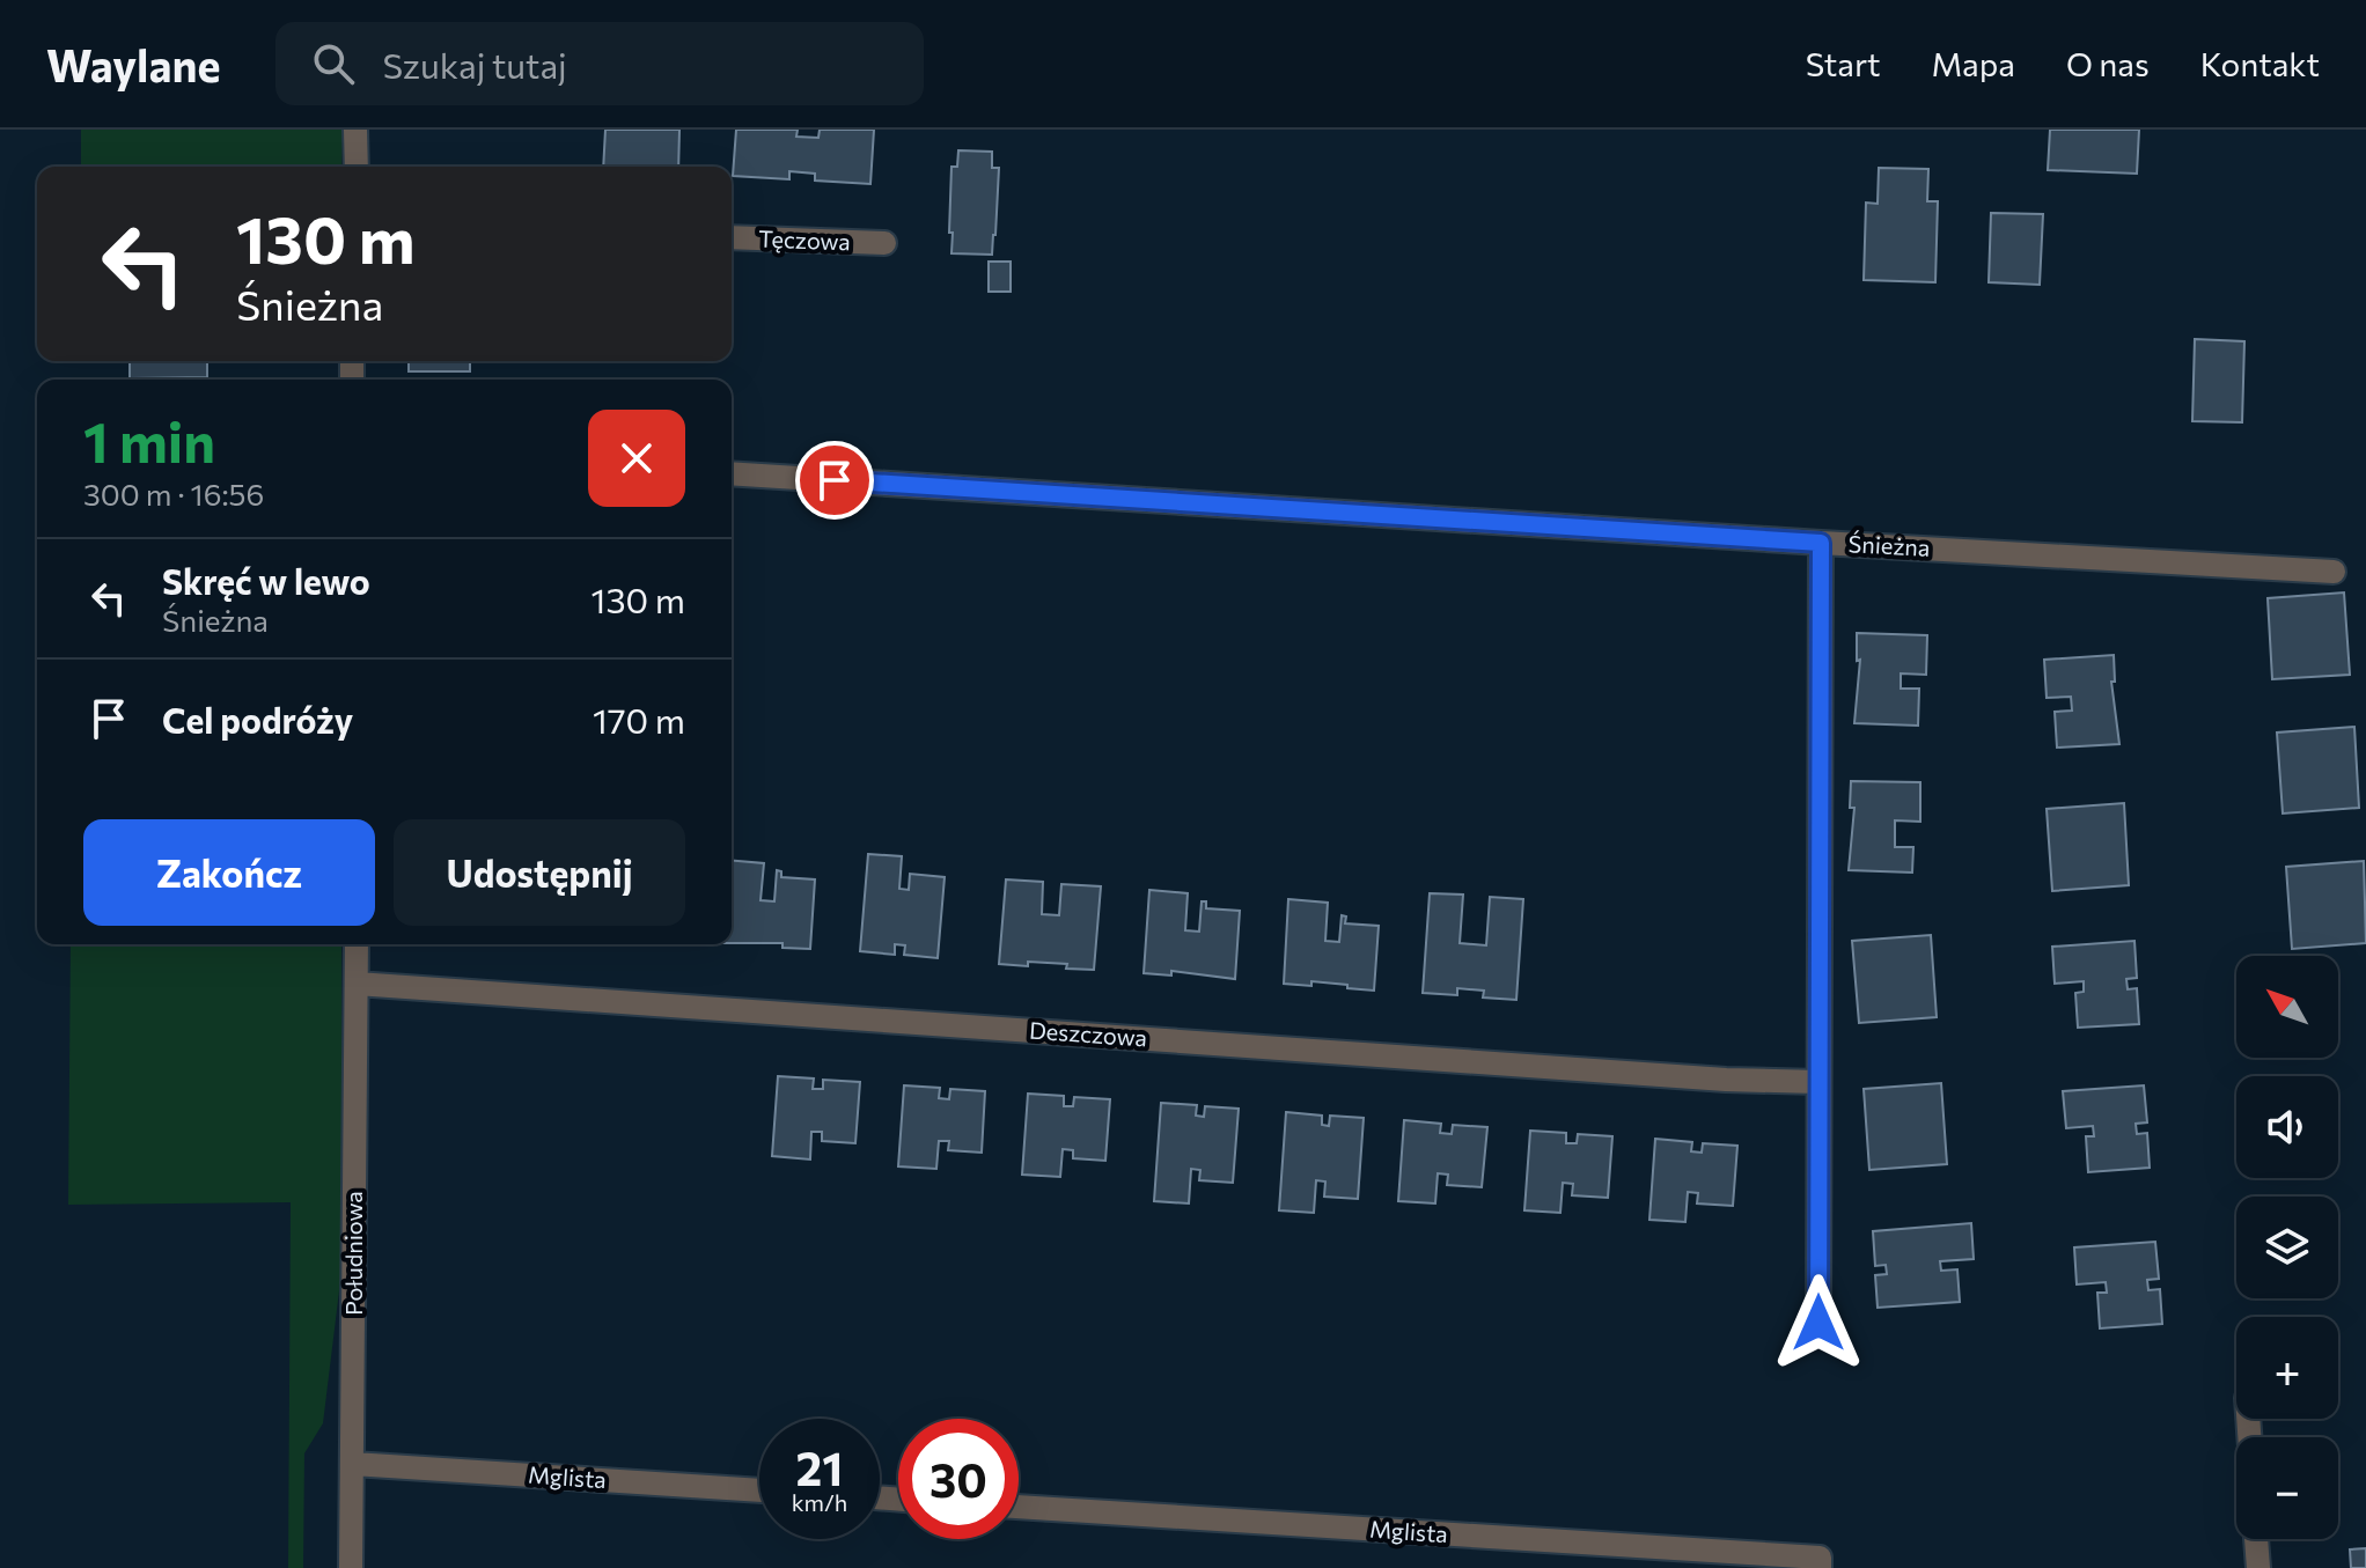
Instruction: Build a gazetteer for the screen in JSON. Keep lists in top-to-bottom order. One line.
{"streets":{"street":["Tęczowa","Śnieżna","Deszczowa","Południowa","Mglista"]},"crossings":[["Deszczowa","Południowa"],["Południowa","Mglista"]],"north":"top left","page":{"header":"Waylane","search":"Szukaj tutaj","nav":["Start","Mapa","O nas","Kontakt"],"turn":["130 m","Śnieżna"],"heading":["1 min","300 m · 16:56"],"list":[{"name":"Skręć w lewo","note":"Śnieżna","value":"130 m"},{"name":"Cel podróży","value":"170 m"}],"buttons":["Zakończ","Udostępnij"],"map_buttons":["+","−"],"speed":"21 km/h","limit":"30"}}
